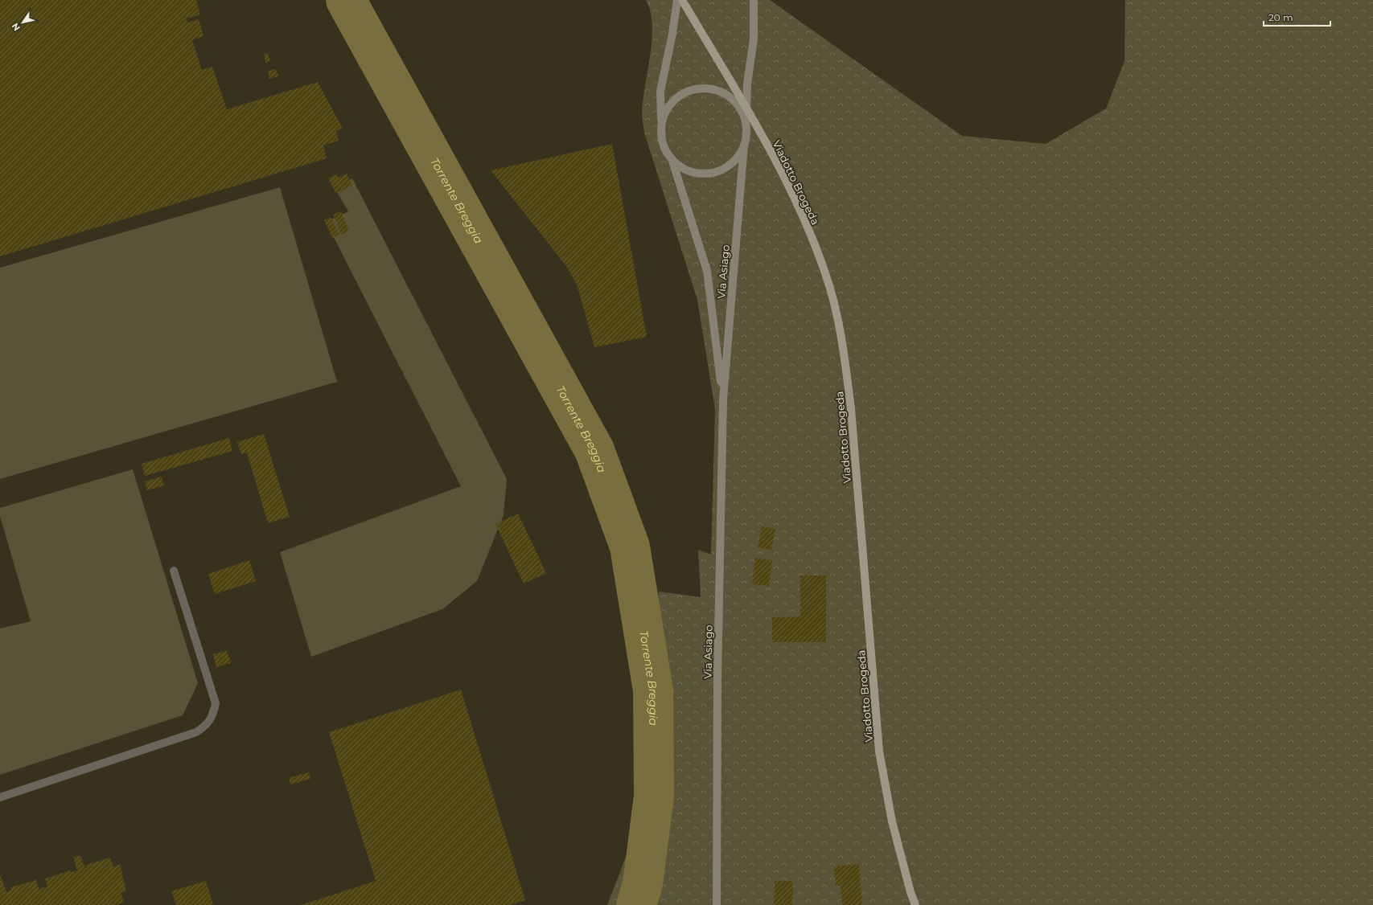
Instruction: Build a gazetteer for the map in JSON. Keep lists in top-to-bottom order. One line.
{"streets":{"main road":["Viadotto Brogeda"],"street":["Via Asiago"]},"water":["Torrente Breggia"],"scale_bar":"20 m","north":"bottom left"}
